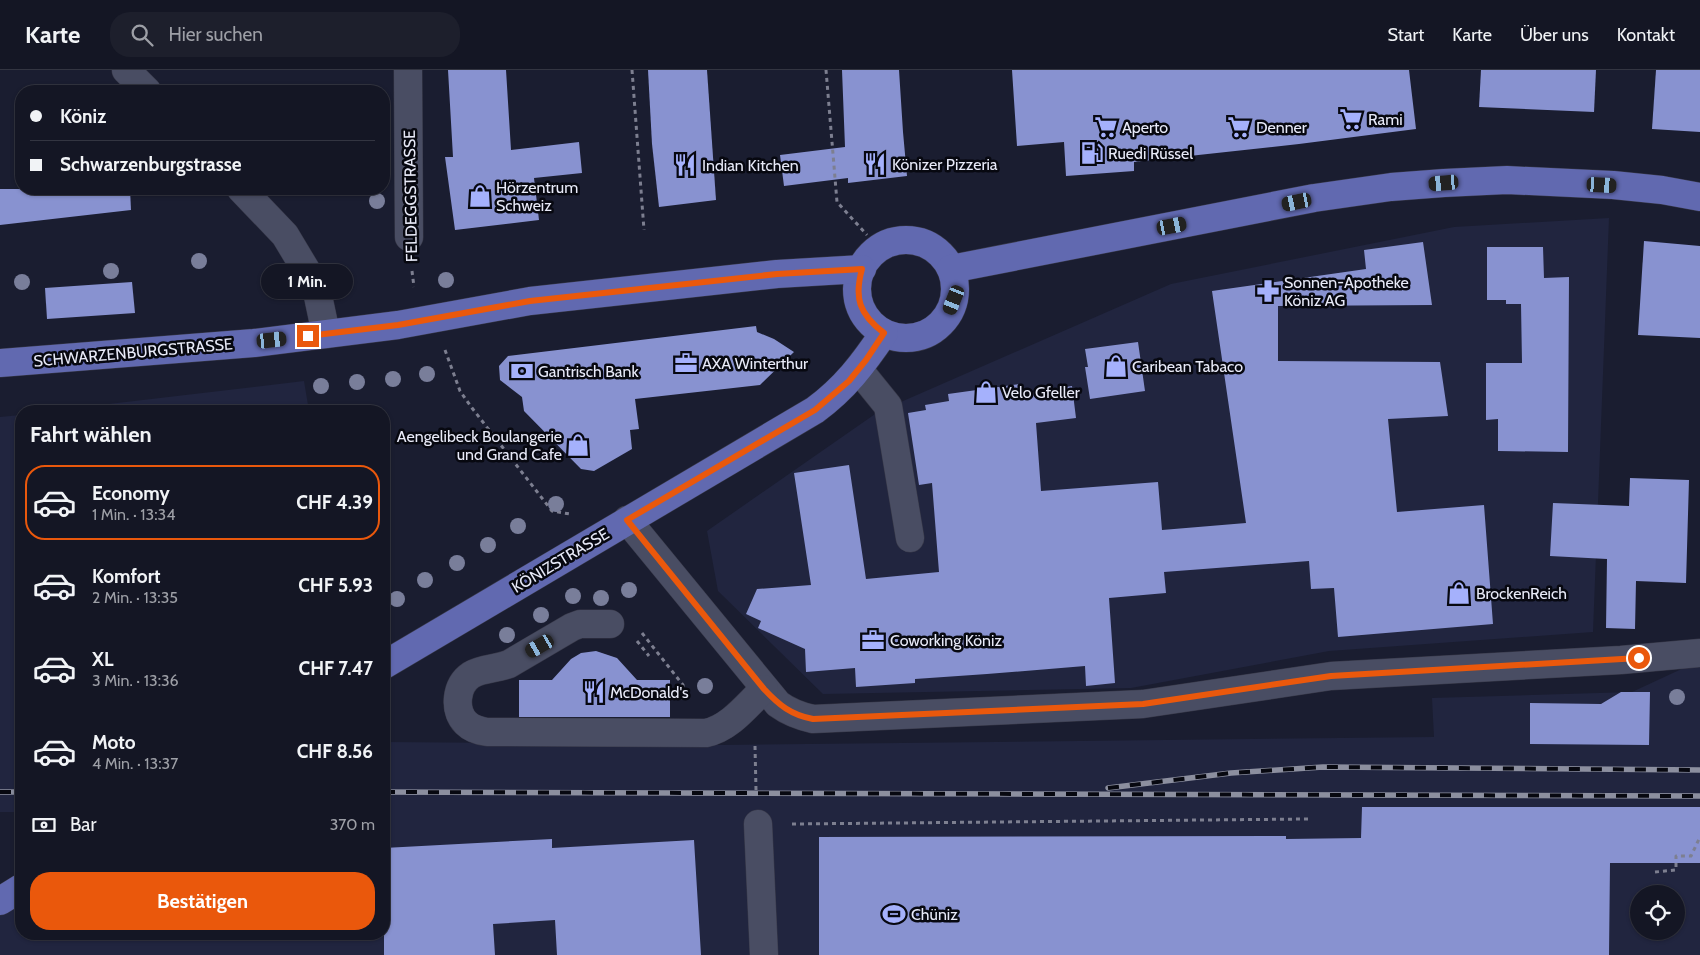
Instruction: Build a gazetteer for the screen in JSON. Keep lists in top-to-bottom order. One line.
{"streets":{"main road":["SCHWARZENBURGSTRASSE","KÖNIZSTRASSE"],"street":["FELDEGGSTRASSE"]},"crossings":[["FELDEGGSTRASSE","SCHWARZENBURGSTRASSE"],["SCHWARZENBURGSTRASSE","KÖNIZSTRASSE"]],"places":{"supermarket":["Rami","Aperto","Denner"],"fuel station":["Ruedi Rüssel"],"restaurant":["Könizer Pizzeria","Indian Kitchen","McDonald's"],"shop":["Hörzentrum Schweiz","Caribean Tabaco","Velo Gfeller","Aengelibeck Boulangerie und Grand Cafe","BrockenReich"],"pharmacy":["Sonnen-Apotheke Köniz AG"],"office":["AXA Winterthur","Coworking Köniz"],"bank":["Gantrisch Bank"],"sports":["Chüniz"]},"page":{"header":"Karte","search":"Hier suchen","nav":["Start","Karte","Über uns","Kontakt"],"banner":["Köniz","Schwarzenburgstrasse"],"bubble":"1 Min.","heading":"Fahrt wählen","list":[{"name":"Economy","note":"1 Min. · 13:34","value":"CHF 4.39"},{"name":"Komfort","note":"2 Min. · 13:35","value":"CHF 5.93"},{"name":"XL","note":"3 Min. · 13:36","value":"CHF 7.47"},{"name":"Moto","note":"4 Min. · 13:37","value":"CHF 8.56"}],"pay":["Bar","370 m"],"buttons":"Bestätigen"}}
